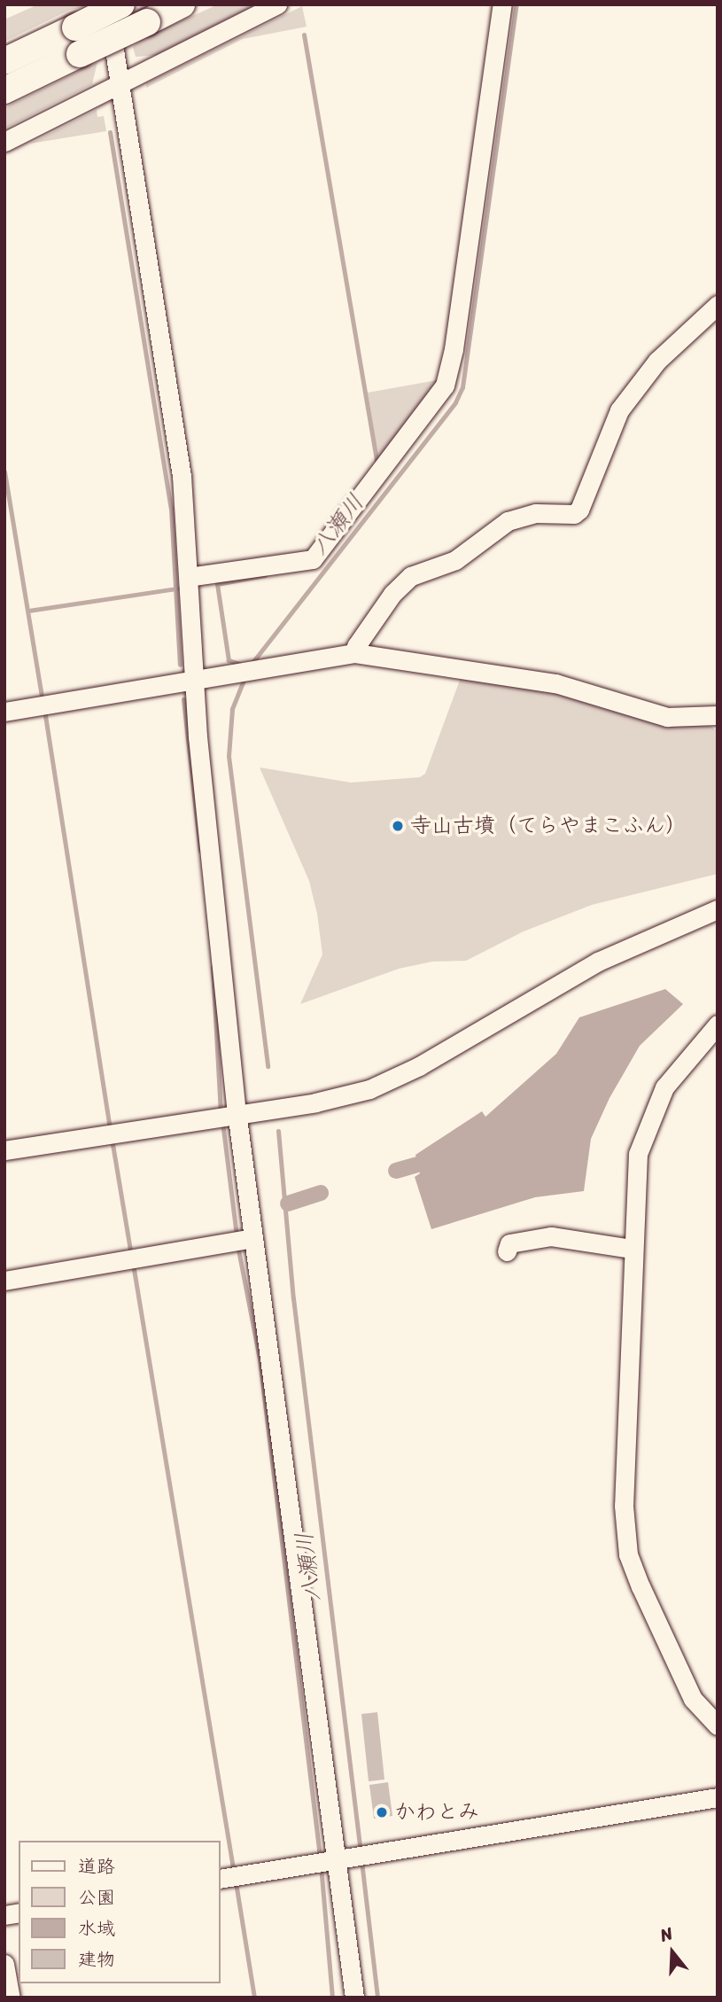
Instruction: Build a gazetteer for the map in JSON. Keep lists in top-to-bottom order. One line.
{"water":["八瀬川"],"places":["寺山古墳（てらやまこふん）","かわとみ"],"legend":["道路","公園","水域","建物"],"north":"top"}
